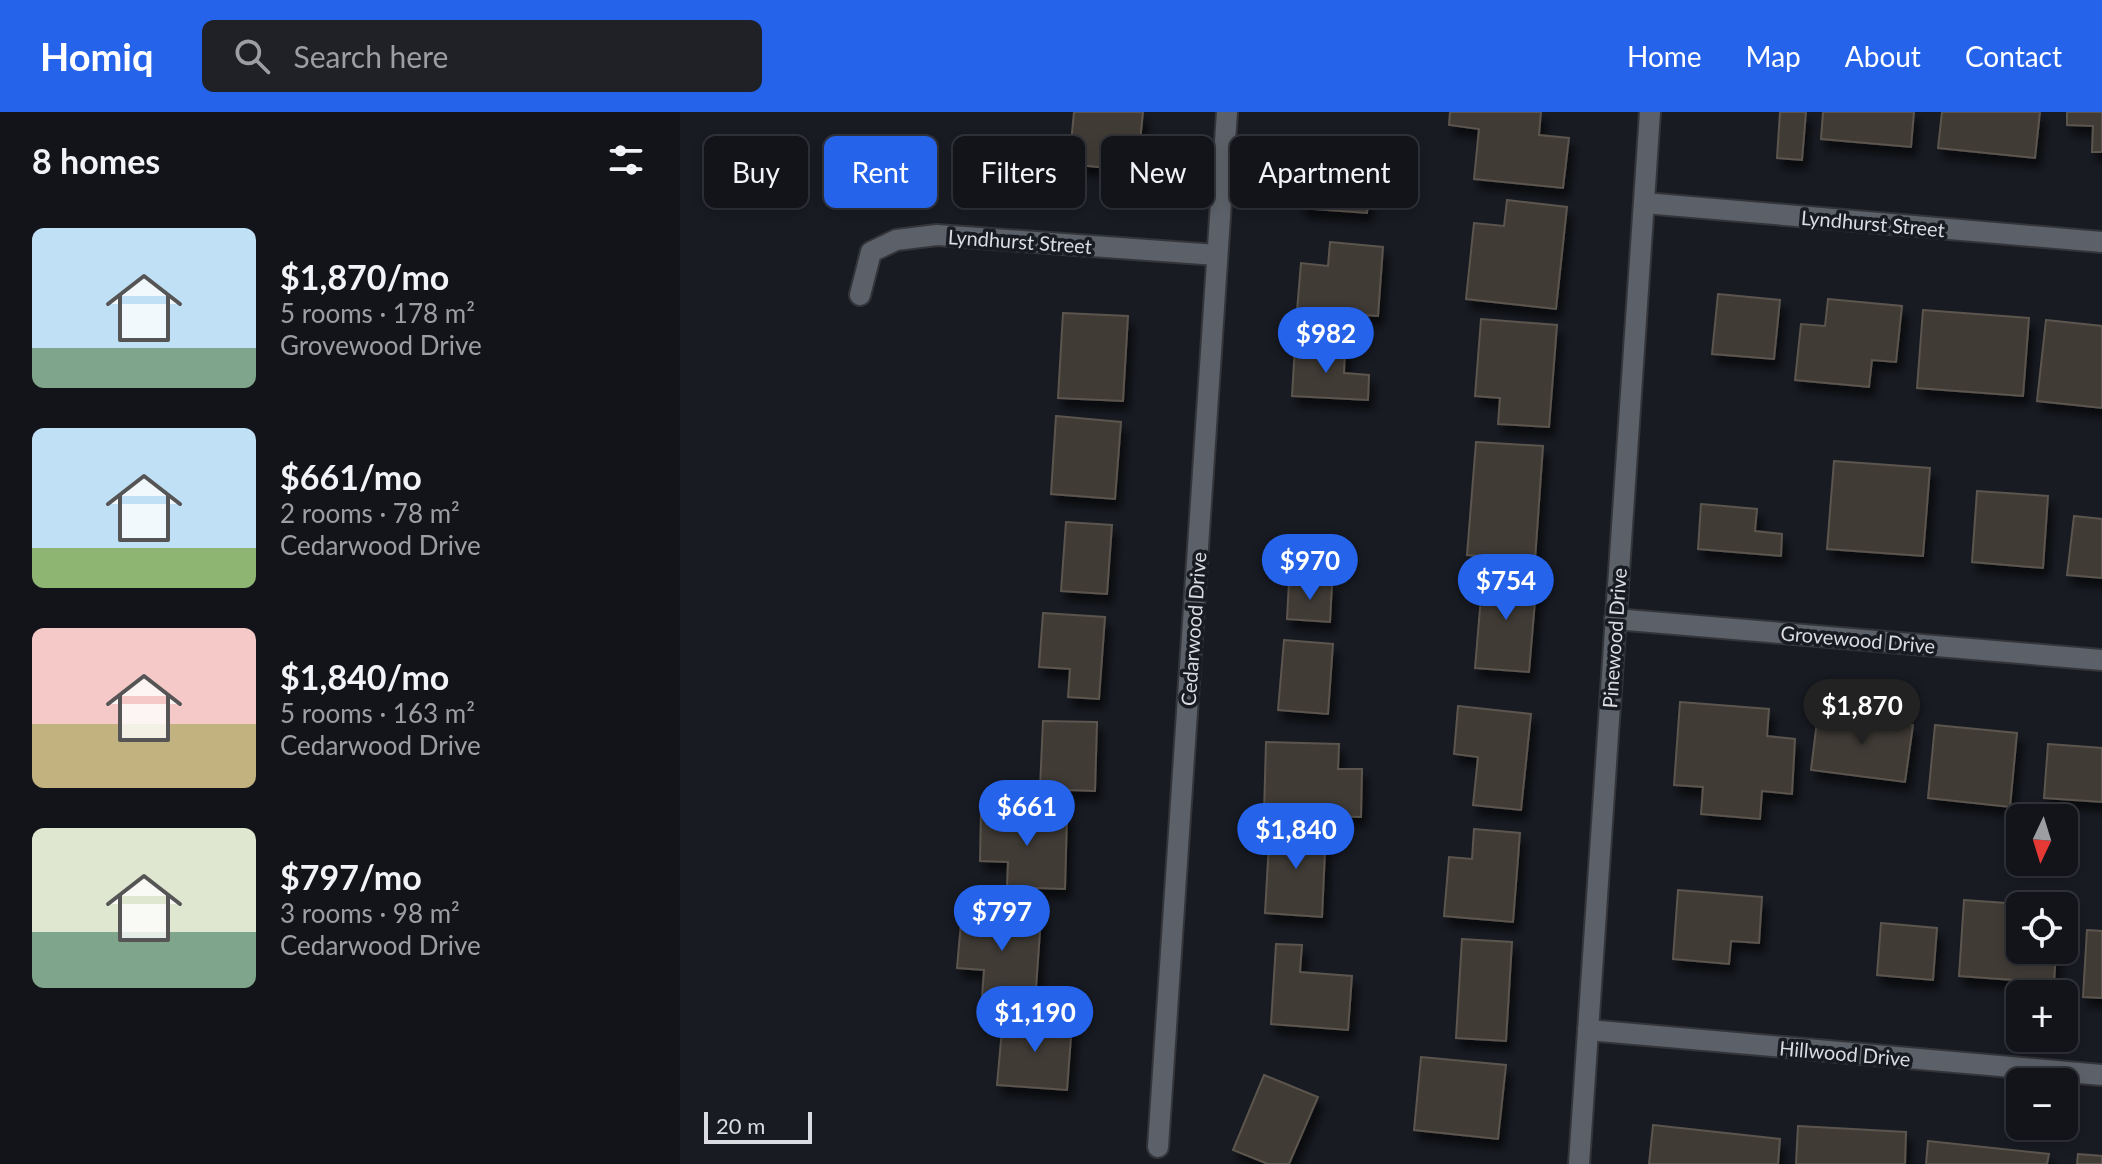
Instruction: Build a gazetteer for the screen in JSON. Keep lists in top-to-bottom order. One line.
{"streets":{"street":["Lyndhurst Street","Cedarwood Drive","Pinewood Drive","Grovewood Drive","Hillwood Drive"]},"crossings":[["Lyndhurst Street","Cedarwood Drive"],["Lyndhurst Street","Pinewood Drive"],["Pinewood Drive","Grovewood Drive"],["Pinewood Drive","Hillwood Drive"]],"scale_bar":"20 m","north":"bottom","page":{"header":"Homiq","search":"Search here","nav":["Home","Map","About","Contact"],"heading":"8 homes","chip":["Buy","Rent","Filters","New","Apartment"],"list":[{"name":"$1,870/mo","note":"5 rooms · 178 m² · Grovewood Drive"},{"name":"$661/mo","note":"2 rooms · 78 m² · Cedarwood Drive"},{"name":"$1,840/mo","note":"5 rooms · 163 m² · Cedarwood Drive"},{"name":"$797/mo","note":"3 rooms · 98 m² · Cedarwood Drive"}],"price":["$982","$970","$754","$1,870","$661","$1,840","$797","$1,190"],"map_buttons":["+","−"],"scale":"20 m"}}
